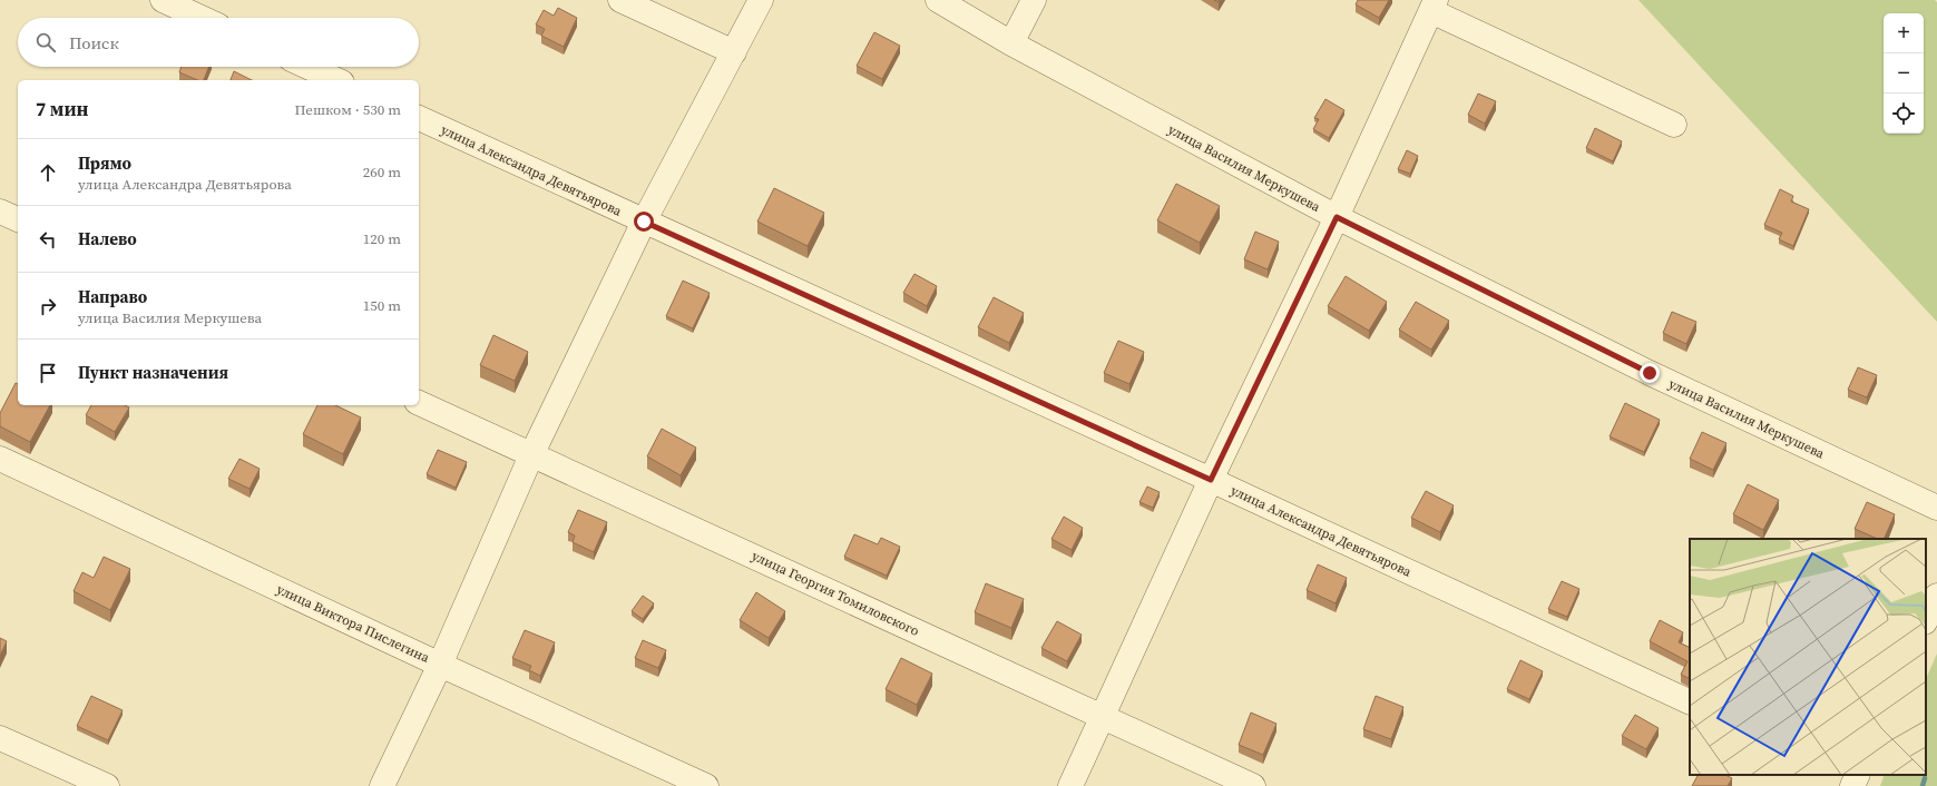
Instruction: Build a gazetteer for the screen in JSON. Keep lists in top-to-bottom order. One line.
{"streets":{"street":["улица Василия Меркушева","улица Александра Девятьярова","улица Георгия Томиловского","улица Виктора Пислегина"]},"page":{"map_buttons":["+","−"],"search":"Поиск","heading":["7 мин","Пешком · 530 m"],"list":[["Прямо","улица Александра Девятьярова","260 m"],["Налево","120 m"],["Направо","улица Василия Меркушева","150 m"],"Пункт назначения"]}}
